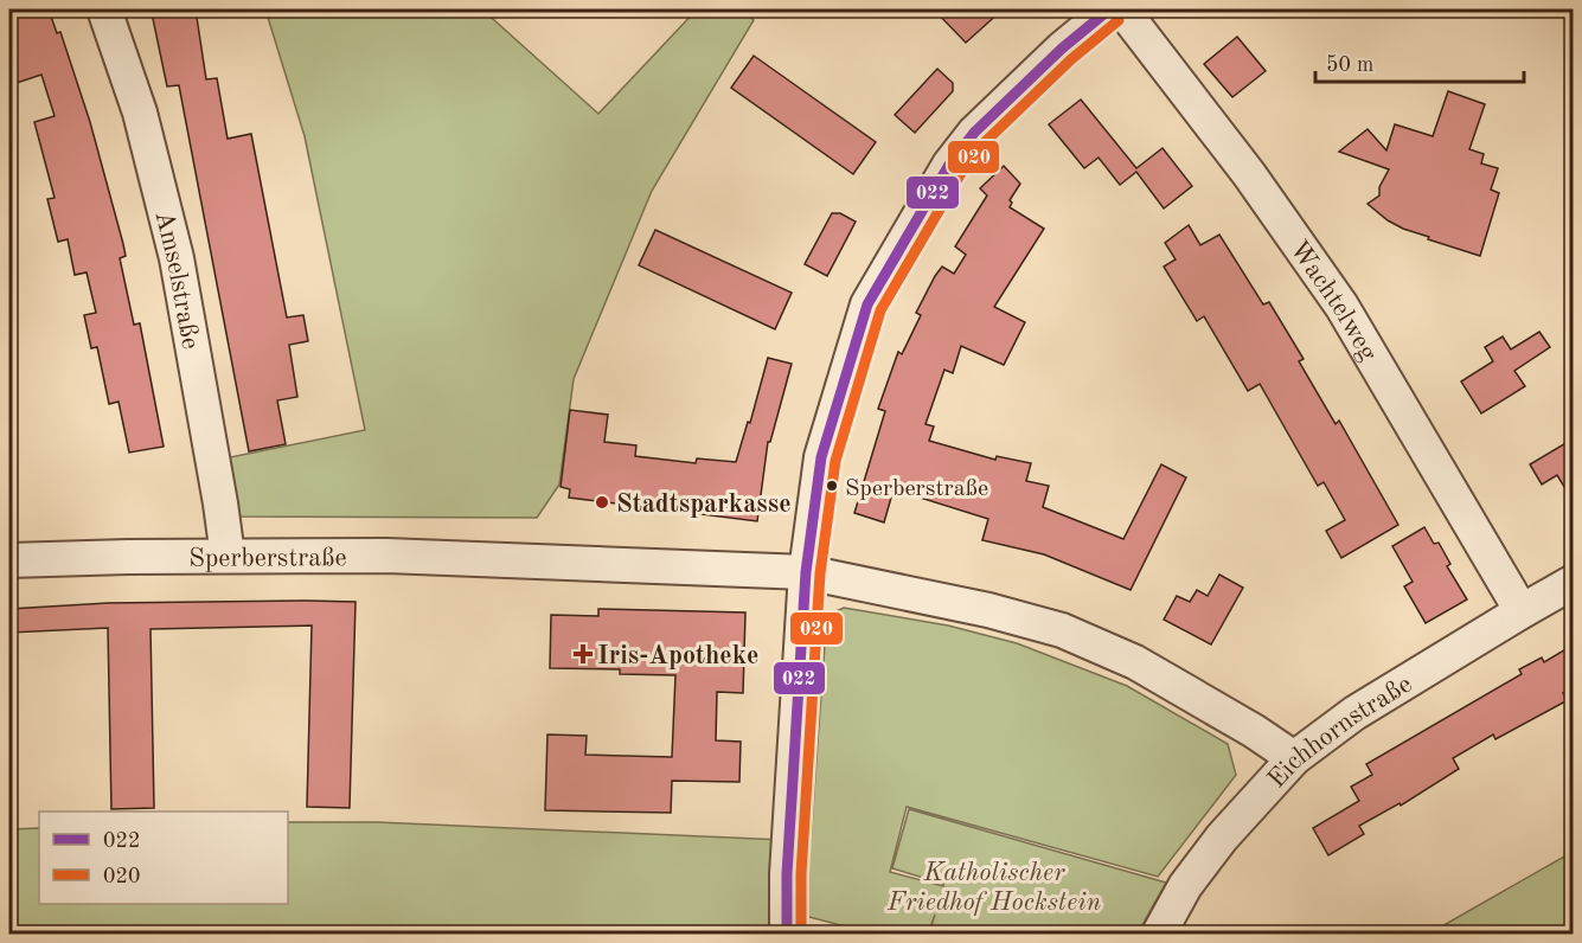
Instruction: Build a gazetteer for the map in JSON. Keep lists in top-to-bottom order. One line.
{"streets":{"street":["Amselstraße","Wachtelweg","Sperberstraße","Eichhornstraße"]},"crossings":[["Amselstraße","Sperberstraße"],["Wachtelweg","Eichhornstraße"],["Sperberstraße","Eichhornstraße"]],"parks":["Katholischer Friedhof Hockstein"],"places":{"other":["Sperberstraße","Stadtsparkasse"],"health":["Iris-Apotheke"]},"lines":["transit line 022","transit line 020"],"legend":["022","020"],"scale_bar":"50 m"}
